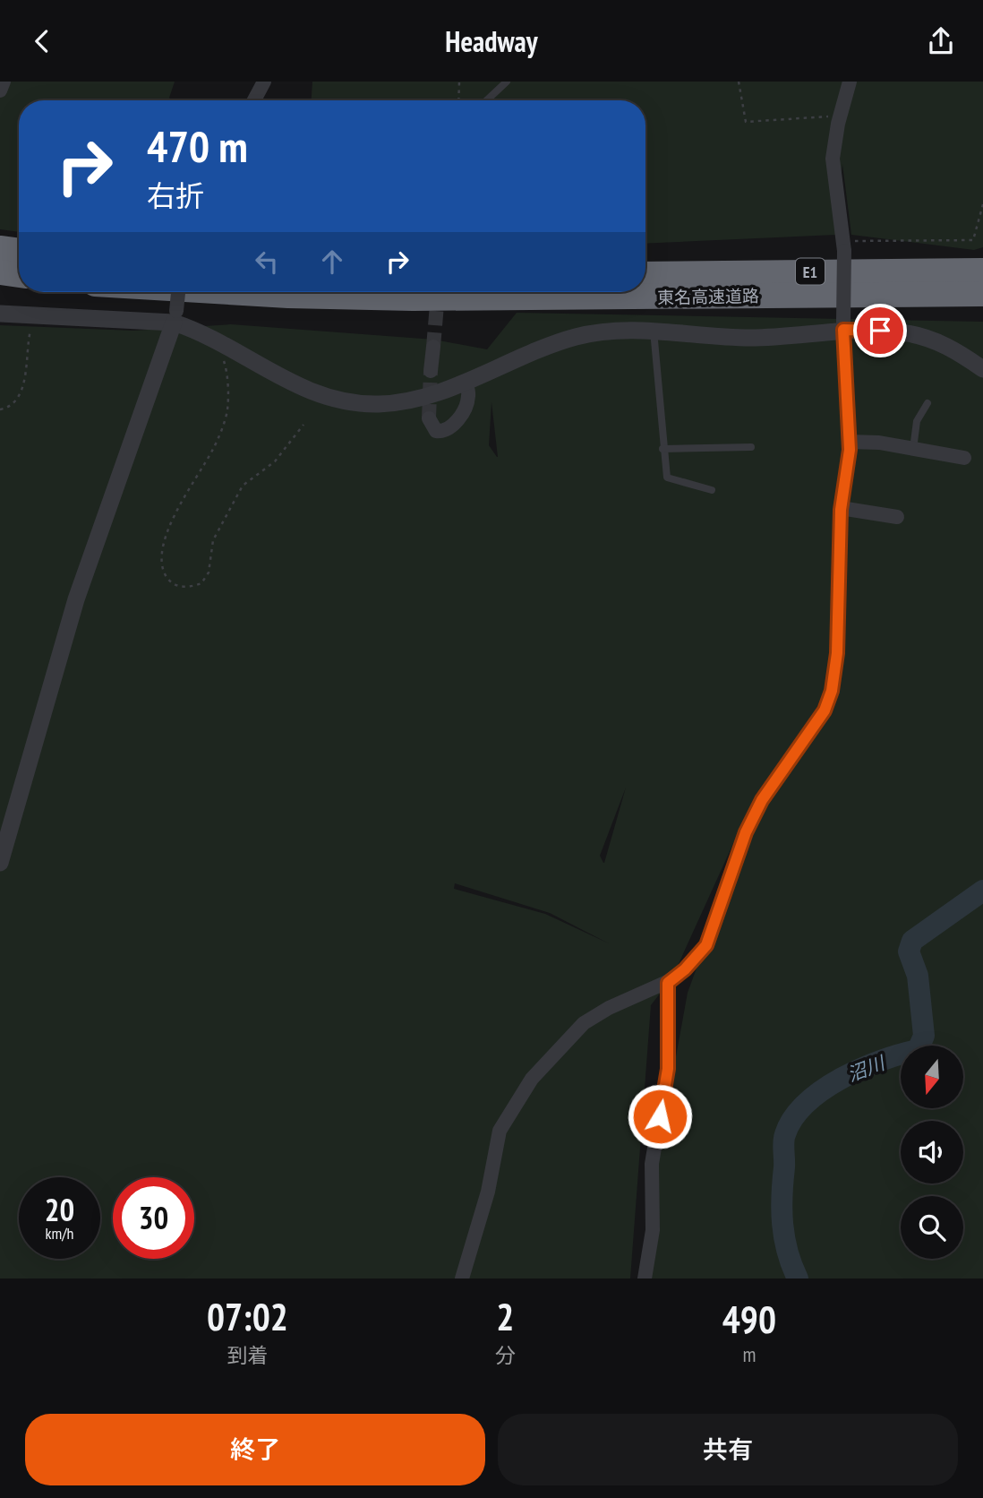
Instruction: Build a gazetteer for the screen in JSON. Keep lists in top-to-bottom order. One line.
{"streets":{"highway":["E1","東名高速道路"]},"water":["沼川"],"north":"bottom","page":{"header":"Headway","turn":["470 m","右折"],"speed":"20 km/h","limit":"30","eta":["07:02","到着","2","分","490","m"],"buttons":["終了","共有"]}}
